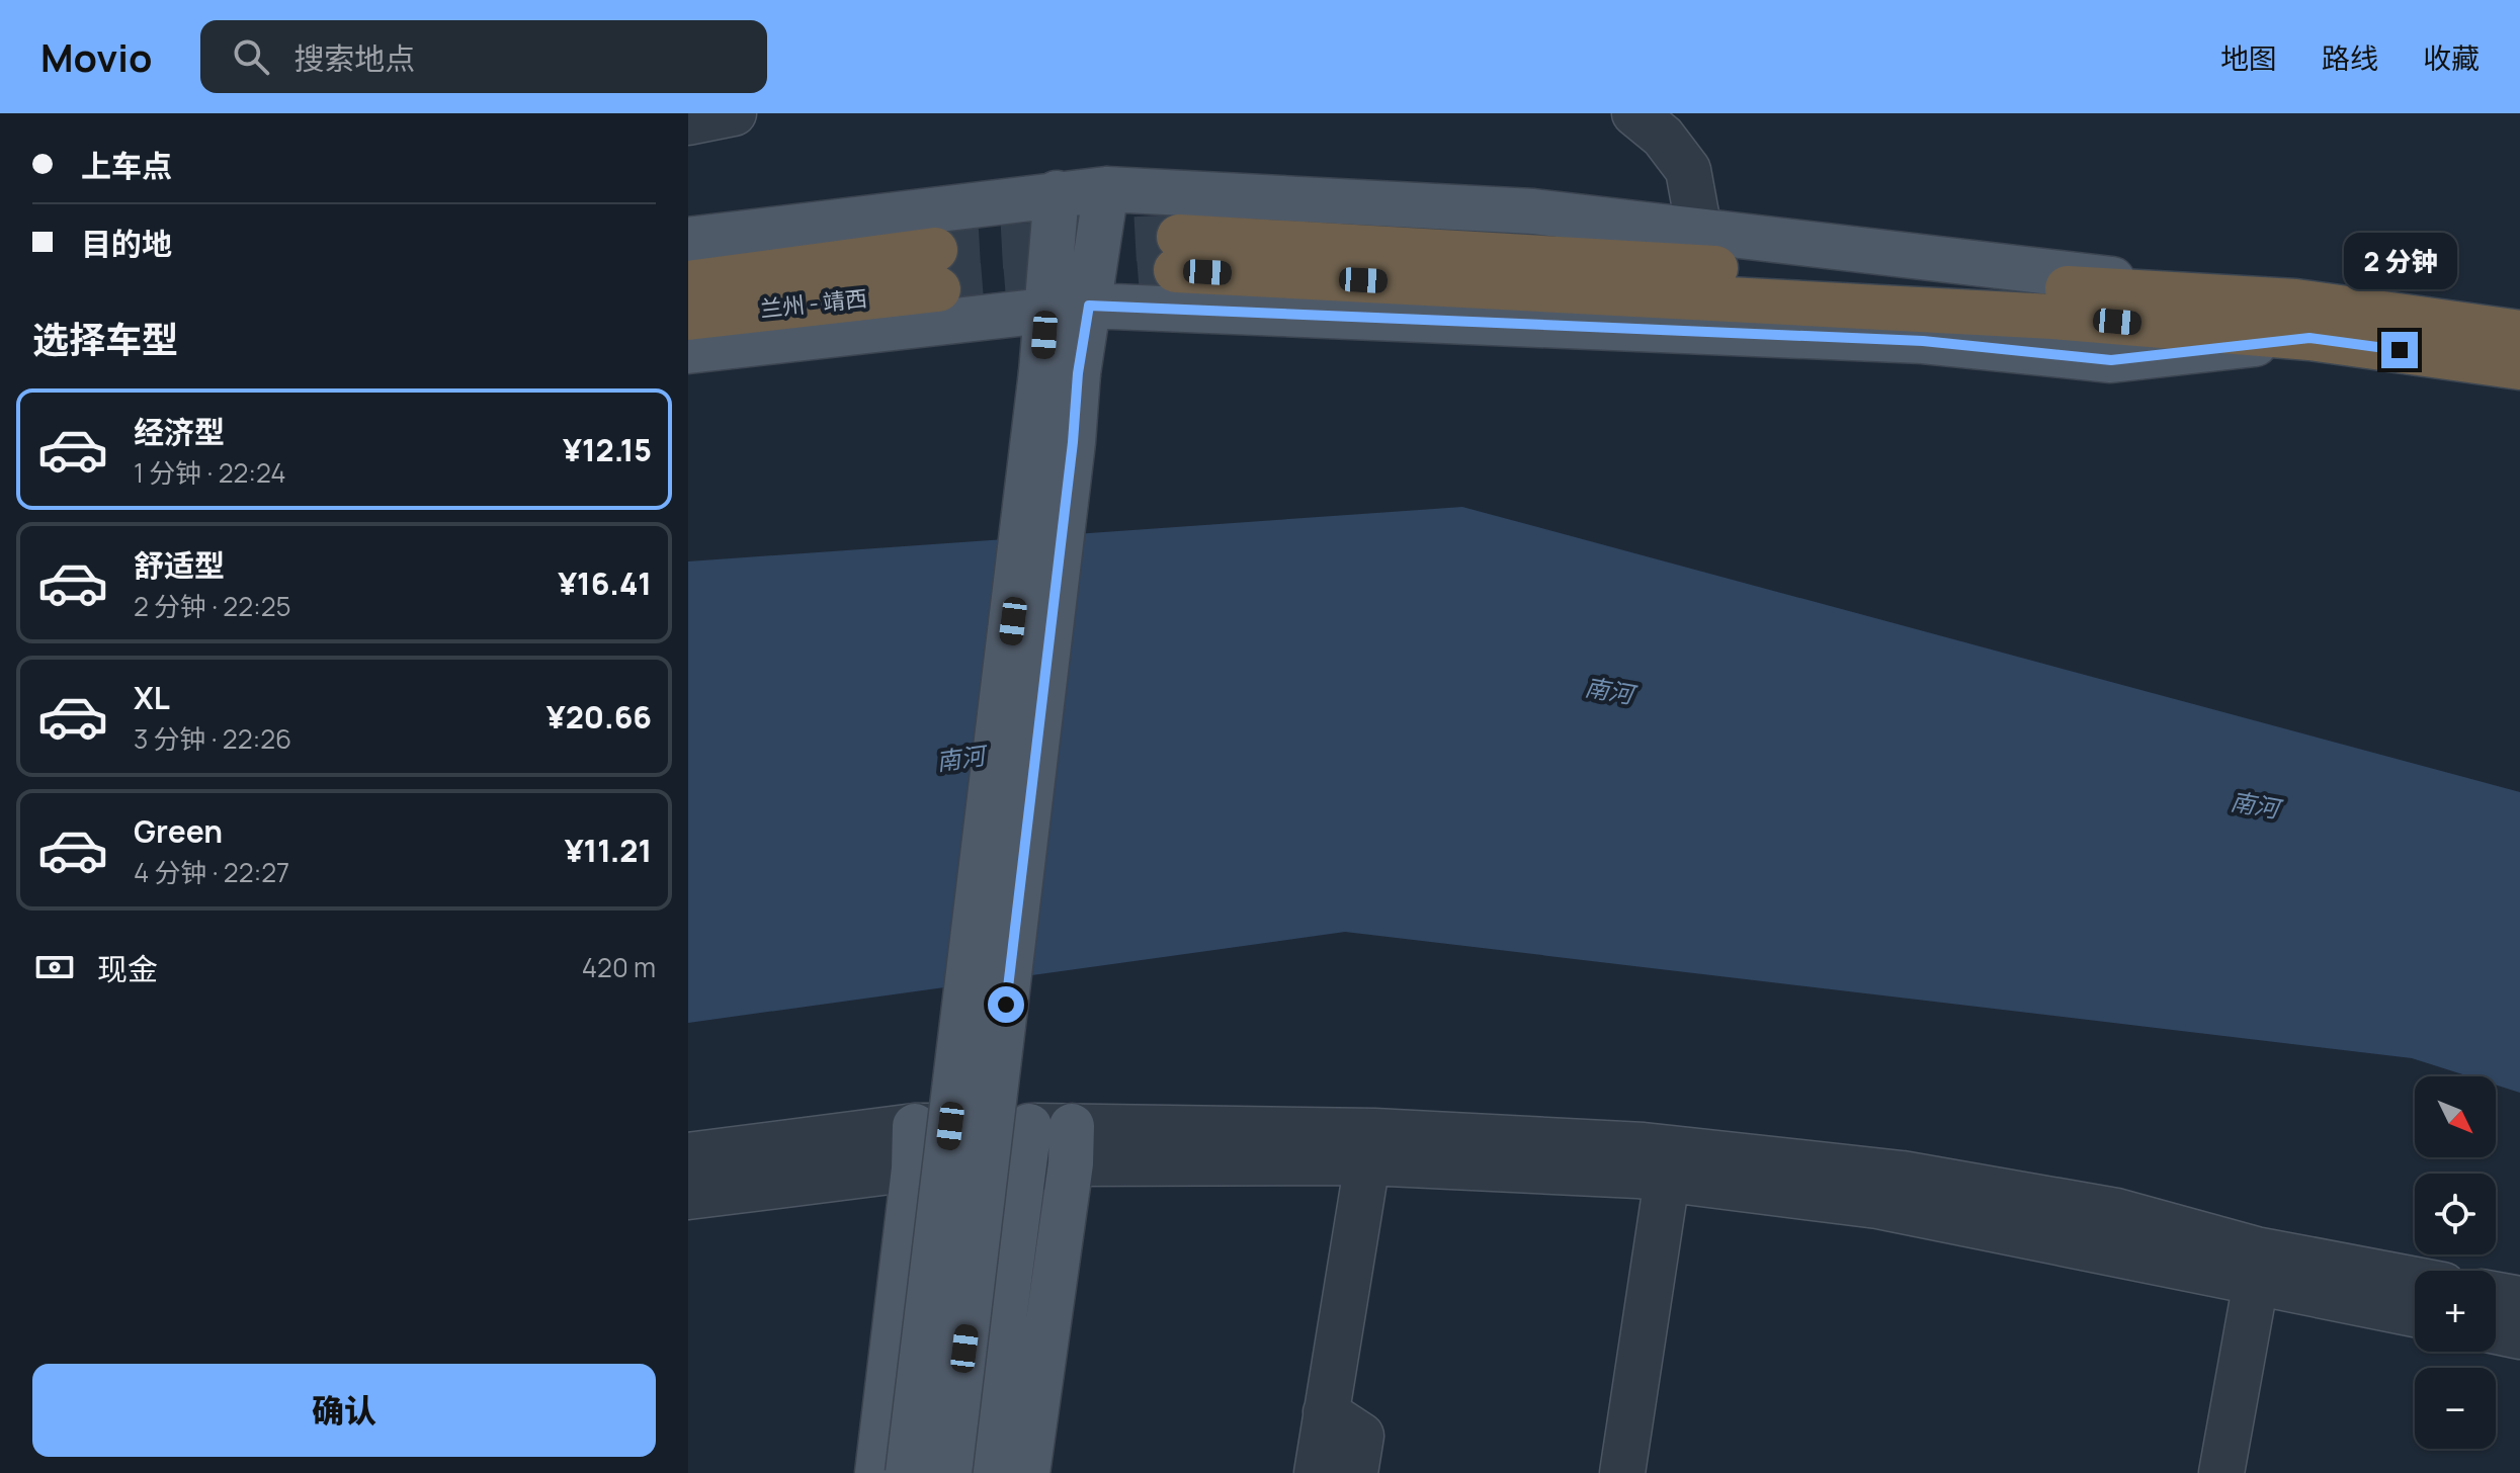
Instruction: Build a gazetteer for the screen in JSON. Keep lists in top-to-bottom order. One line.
{"streets":{"highway":["兰州 - 靖西"]},"water":["南河"],"north":"bottom right","page":{"header":"Movio","search":"搜索地点","nav":["地图","路线","收藏"],"banner":["上车点","目的地"],"bubble":"2 分钟","heading":"选择车型","list":[{"name":"经济型","note":"1 分钟 · 22:24","value":"¥12.15"},{"name":"舒适型","note":"2 分钟 · 22:25","value":"¥16.41"},{"name":"XL","note":"3 分钟 · 22:26","value":"¥20.66"},{"name":"Green","note":"4 分钟 · 22:27","value":"¥11.21"}],"pay":["现金","420 m"],"map_buttons":["+","−"],"buttons":"确认"}}
